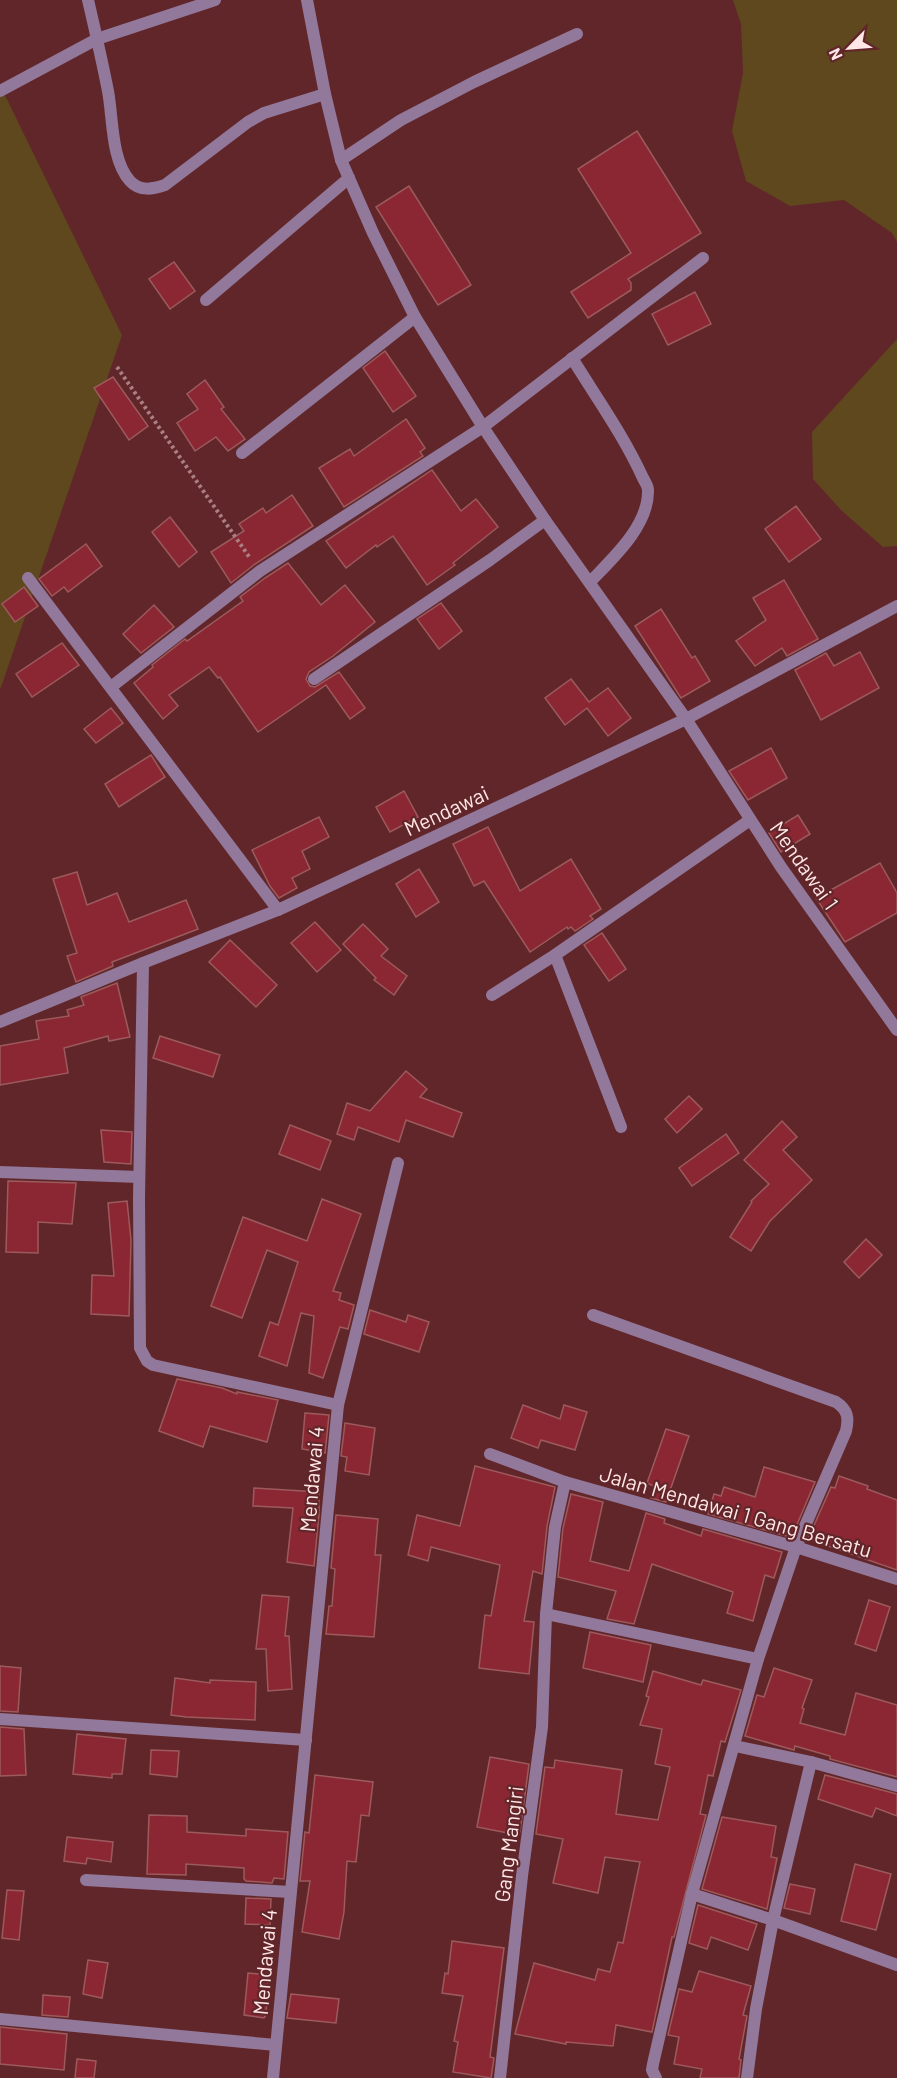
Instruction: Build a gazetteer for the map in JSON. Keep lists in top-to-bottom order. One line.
{"streets":{"street":["Mendawai","Mendawai 1","Mendawai 4","Jalan Mendawai 1 Gang Bersatu","Gang Mangiri"]},"crossings":[["Mendawai","Mendawai 1"],["Mendawai","Mendawai 4"],["Jalan Mendawai 1 Gang Bersatu","Gang Mangiri"]],"north":"bottom left"}
